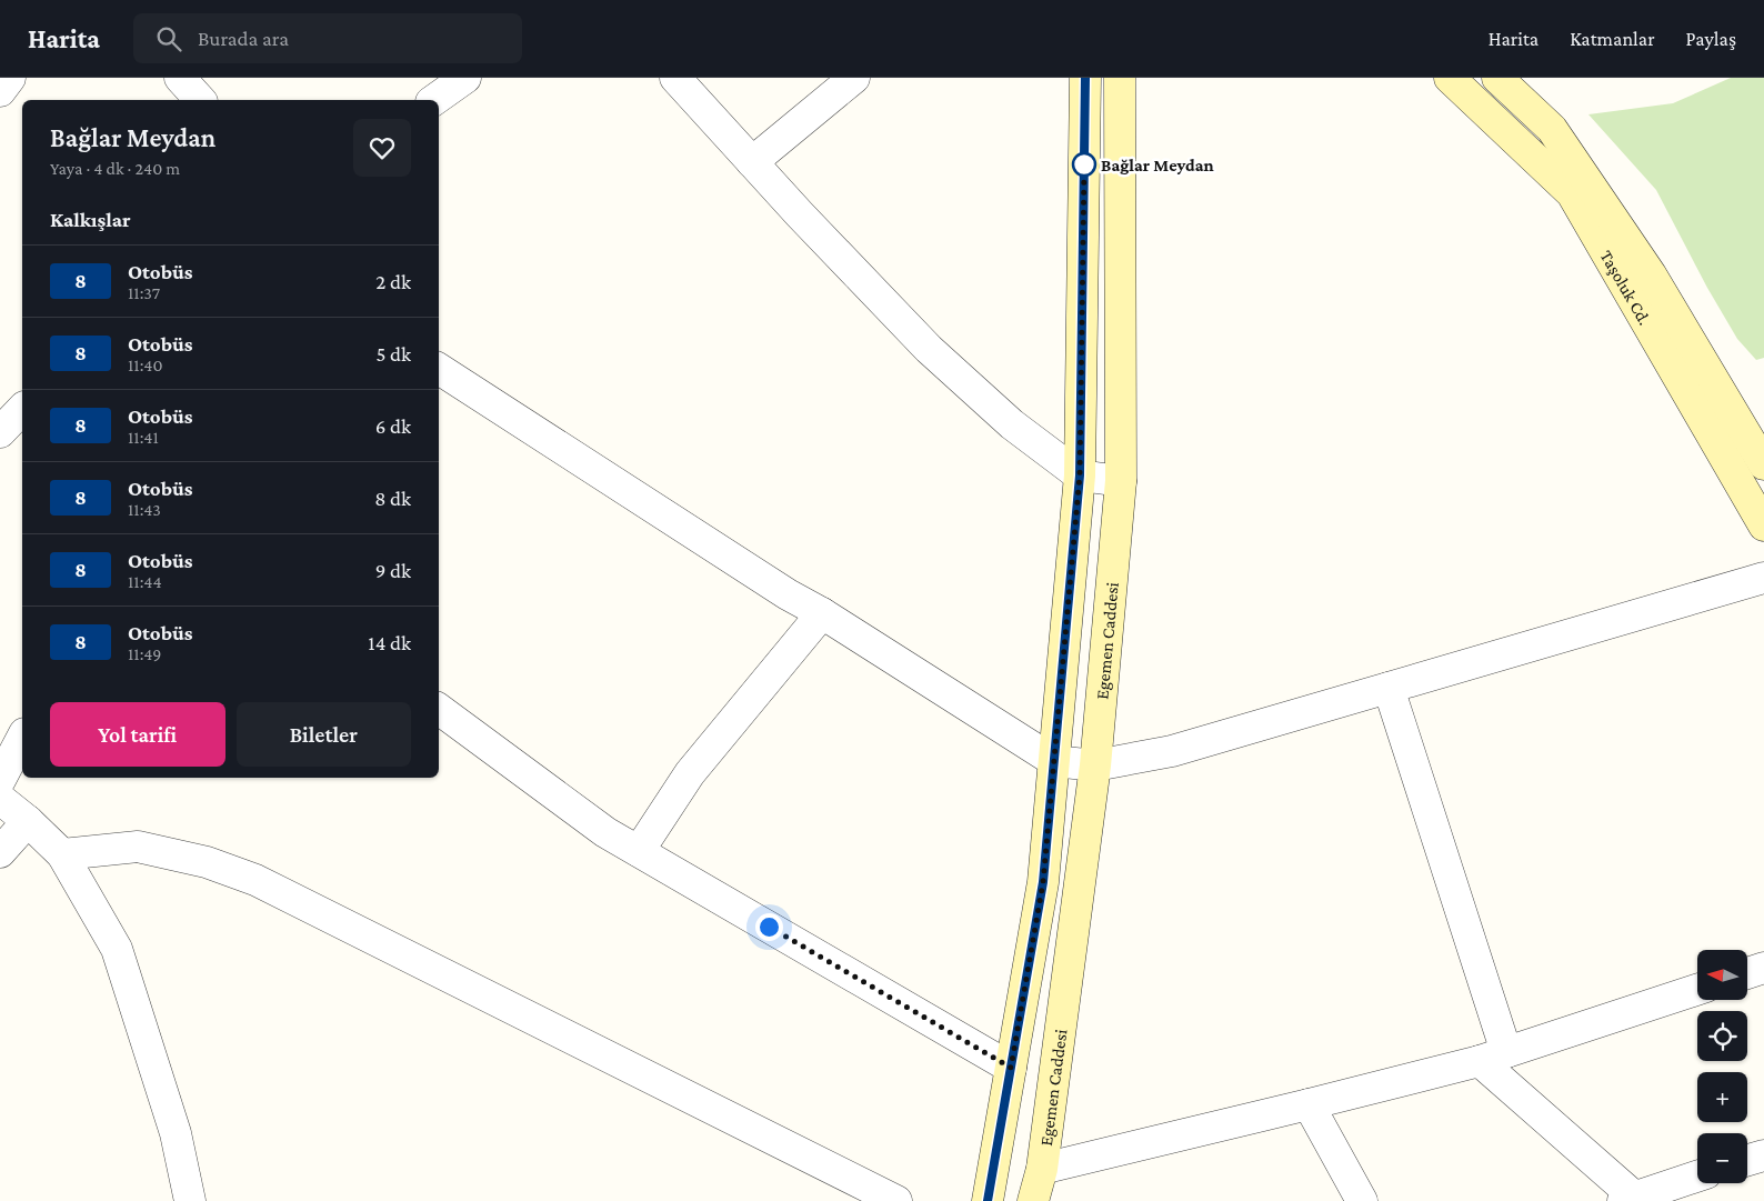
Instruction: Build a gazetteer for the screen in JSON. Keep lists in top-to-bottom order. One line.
{"streets":{"main road":["Taşoluk Cd.","Egemen Caddesi"]},"places":["Bağlar Meydan"],"lines":["bus line 8"],"north":"left","page":{"header":"Harita","search":"Burada ara","nav":["Harita","Katmanlar","Paylaş"],"heading":[["Bağlar Meydan","Yaya · 4 dk · 240 m"],"Kalkışlar"],"list":[{"mark":"8","name":"Otobüs","note":"11:37","value":"2 dk"},{"mark":"8","name":"Otobüs","note":"11:40","value":"5 dk"},{"mark":"8","name":"Otobüs","note":"11:41","value":"6 dk"},{"mark":"8","name":"Otobüs","note":"11:43","value":"8 dk"},{"mark":"8","name":"Otobüs","note":"11:44","value":"9 dk"},{"mark":"8","name":"Otobüs","note":"11:49","value":"14 dk"}],"buttons":["Yol tarifi","Biletler"],"map_buttons":["+","−"]}}
